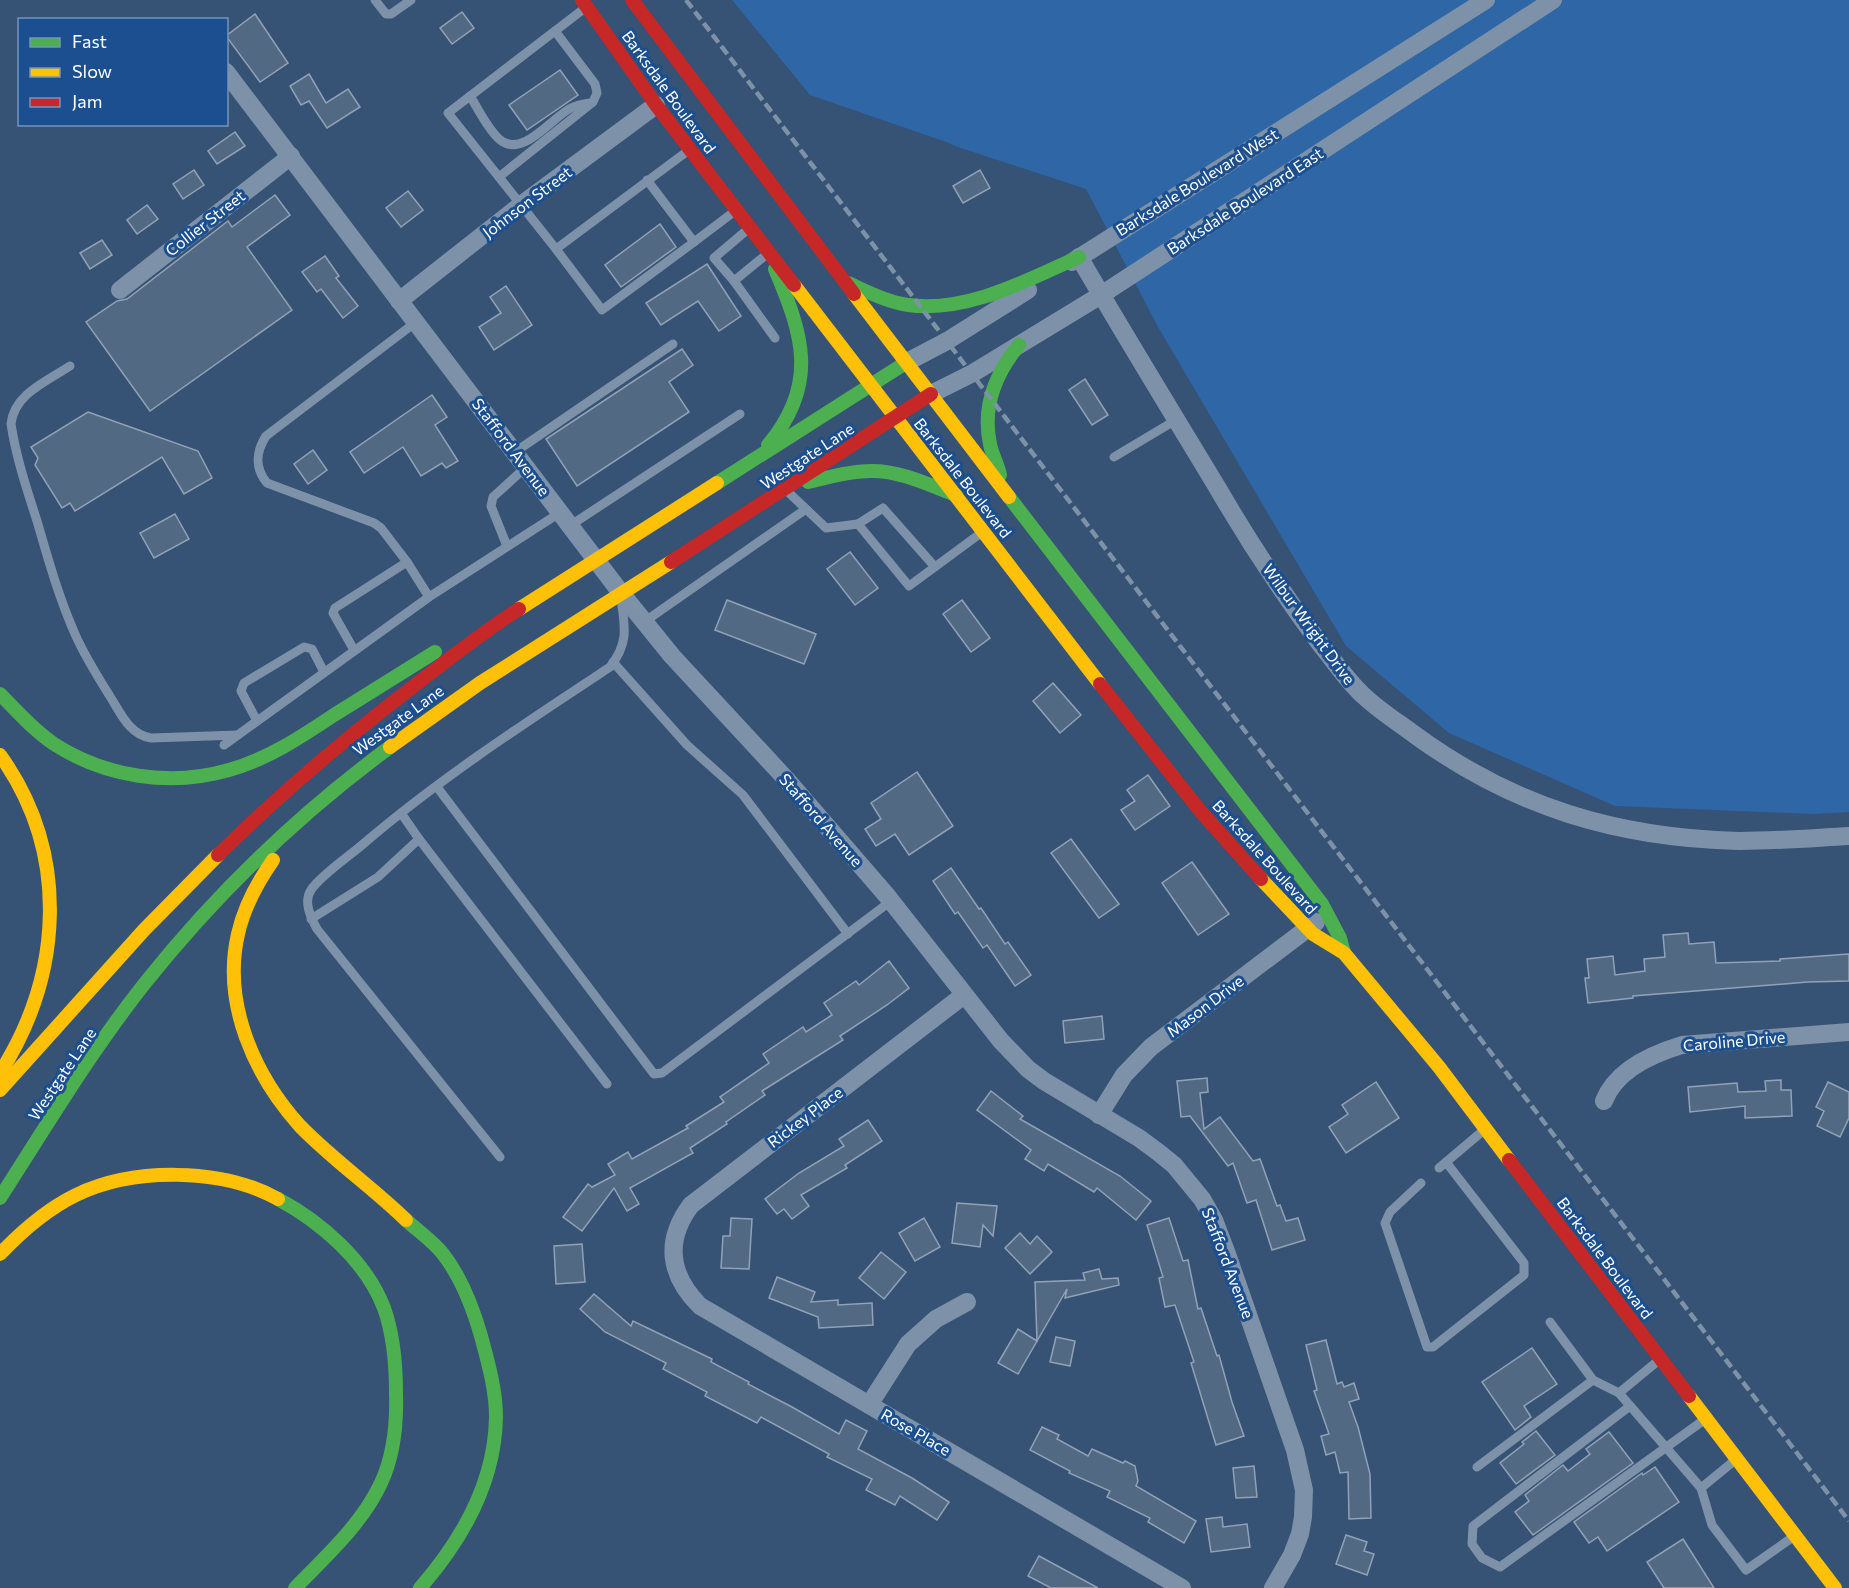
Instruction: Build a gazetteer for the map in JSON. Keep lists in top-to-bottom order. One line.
{"streets":{"main road":["Barksdale Boulevard","Westgate Lane"],"street":["Barksdale Boulevard West","Barksdale Boulevard East","Johnson Street","Collier Street","Stafford Avenue","Wilbur Wright Drive","Mason Drive","Caroline Drive","Rickey Place","Rose Place"]},"crossings":[["Barksdale Boulevard","Barksdale Boulevard West"],["Barksdale Boulevard","Barksdale Boulevard East"],["Barksdale Boulevard","Johnson Street"],["Barksdale Boulevard","Westgate Lane"],["Barksdale Boulevard","Mason Drive"],["Barksdale Boulevard West","Westgate Lane"],["Barksdale Boulevard West","Wilbur Wright Drive"],["Barksdale Boulevard East","Westgate Lane"],["Barksdale Boulevard East","Wilbur Wright Drive"],["Johnson Street","Stafford Avenue"],["Collier Street","Stafford Avenue"],["Stafford Avenue","Westgate Lane"],["Stafford Avenue","Mason Drive"],["Stafford Avenue","Rickey Place"],["Rickey Place","Rose Place"]],"legend":["Fast","Slow","Jam"]}
